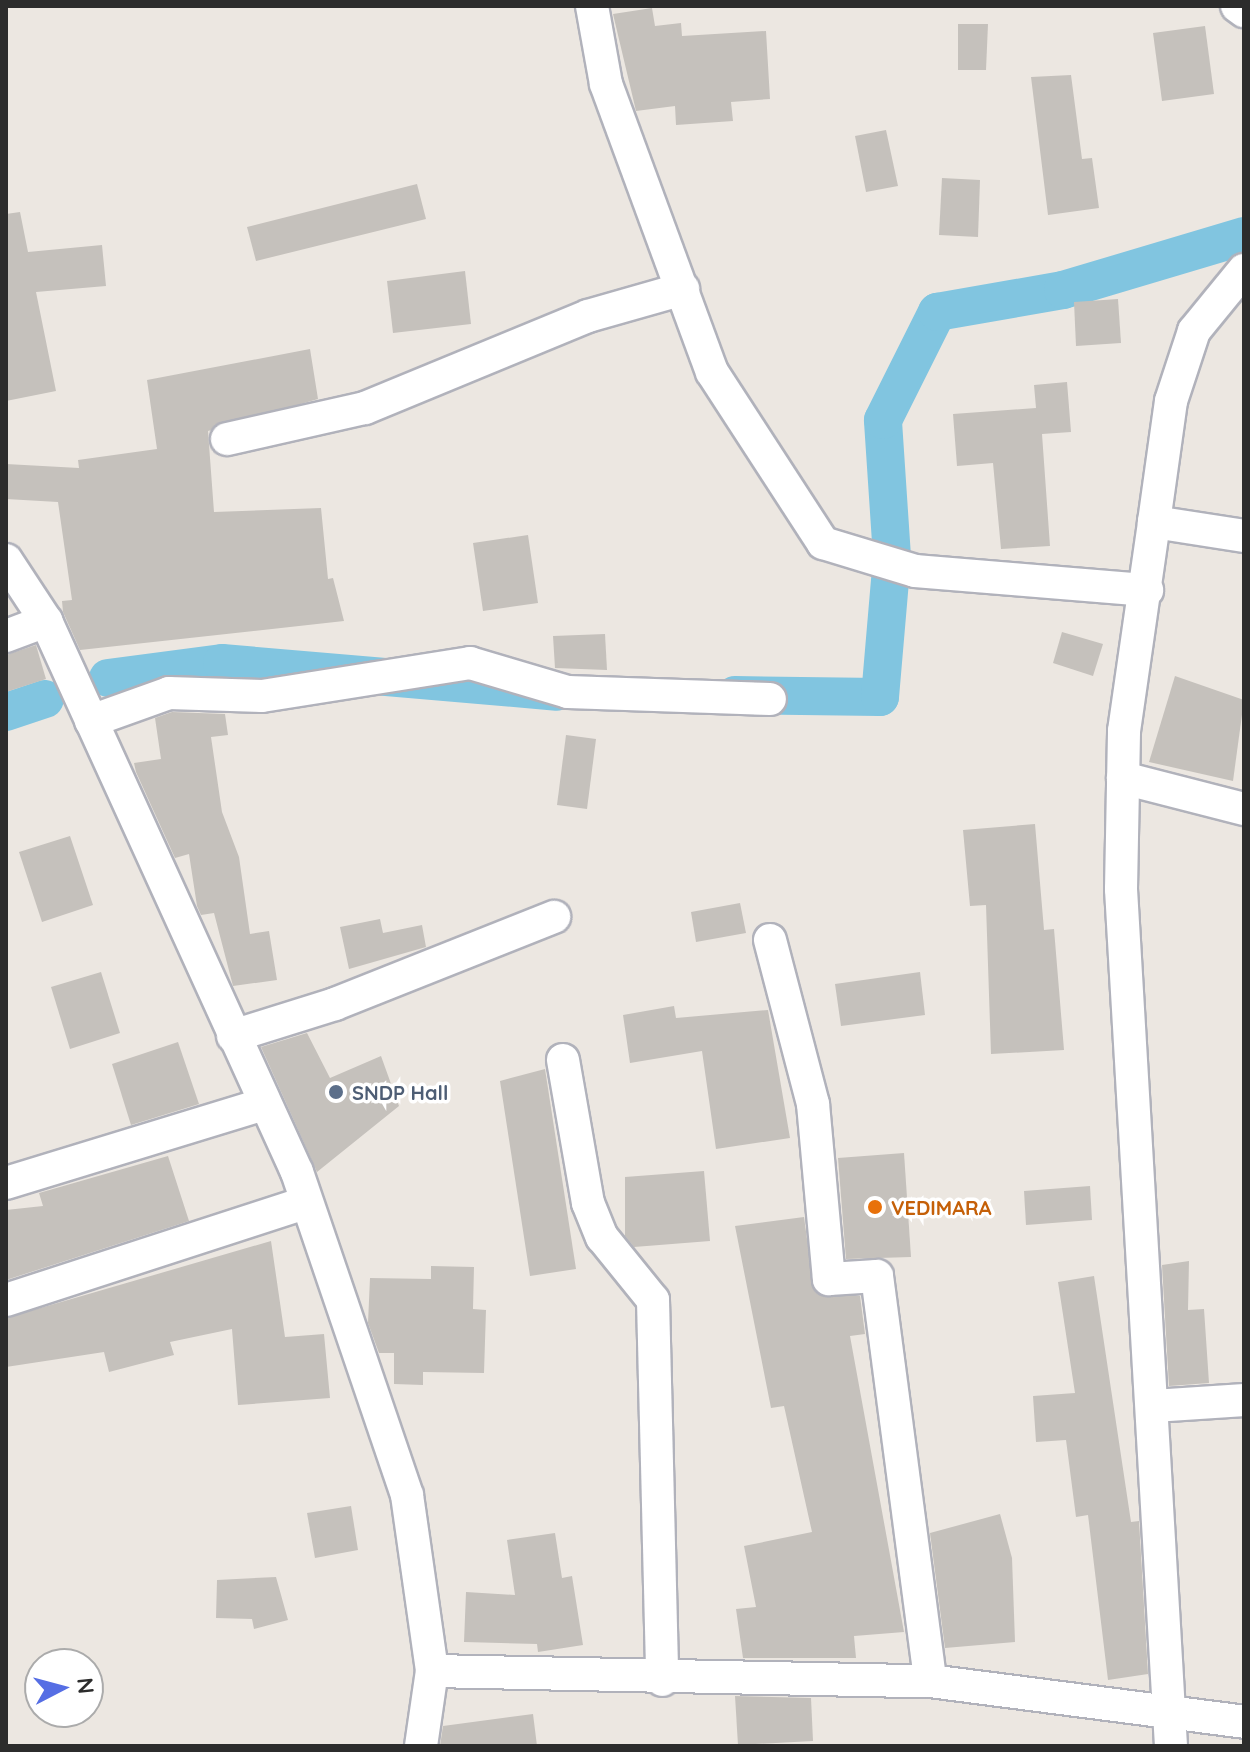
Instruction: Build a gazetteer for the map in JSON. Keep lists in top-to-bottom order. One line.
{"places":["SNDP Hall","VEDIMARA"],"north":"right"}
